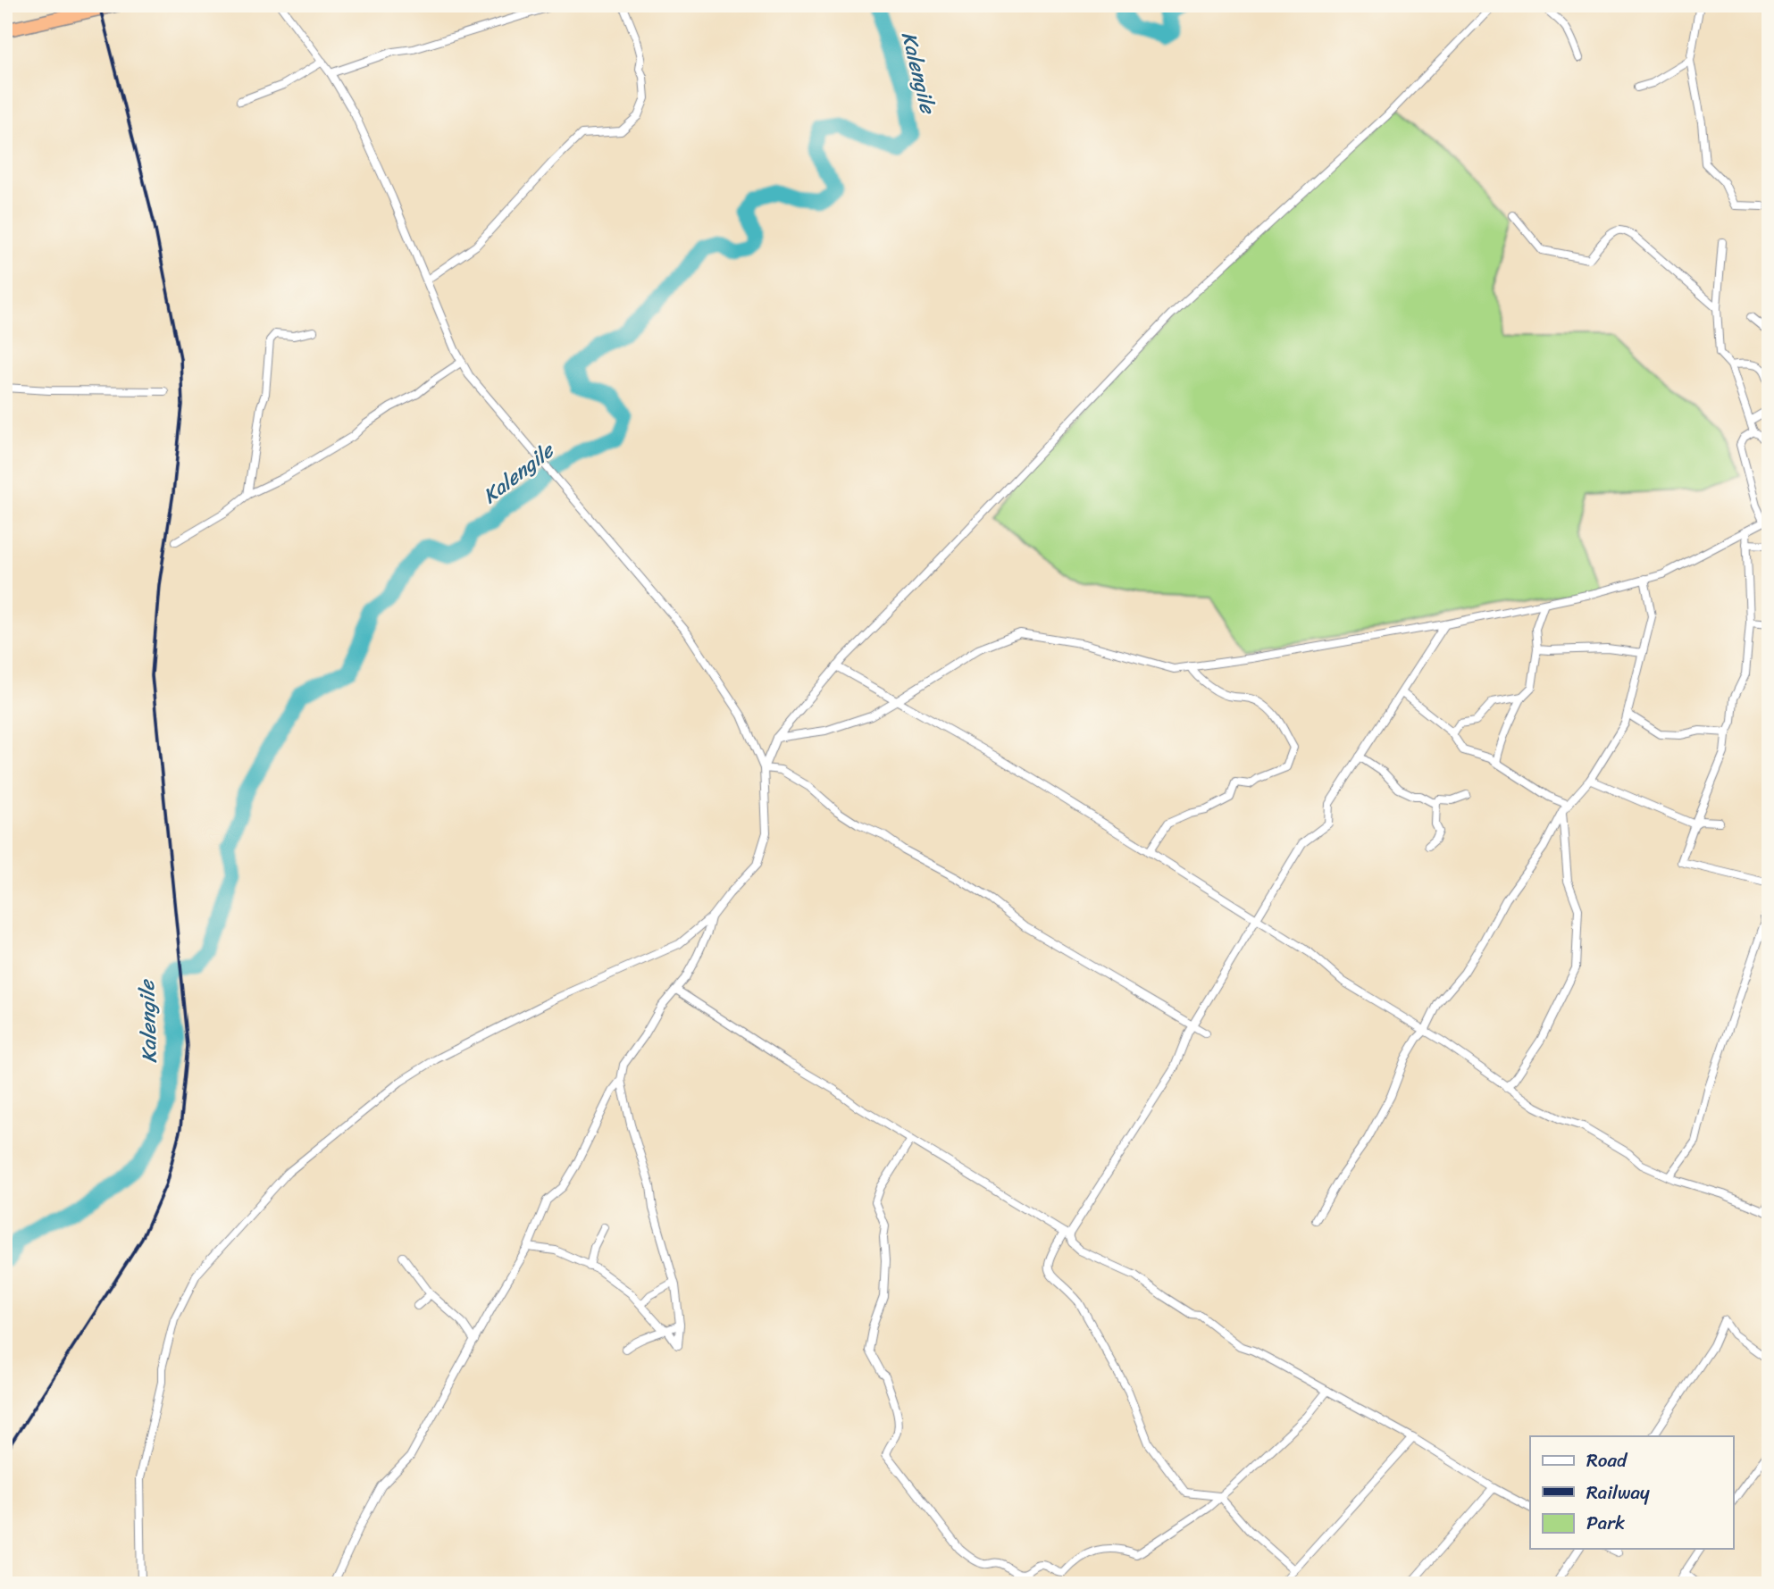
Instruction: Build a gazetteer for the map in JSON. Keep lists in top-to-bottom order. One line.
{"water":["Kalengile"],"legend":["Road","Railway","Park"]}
